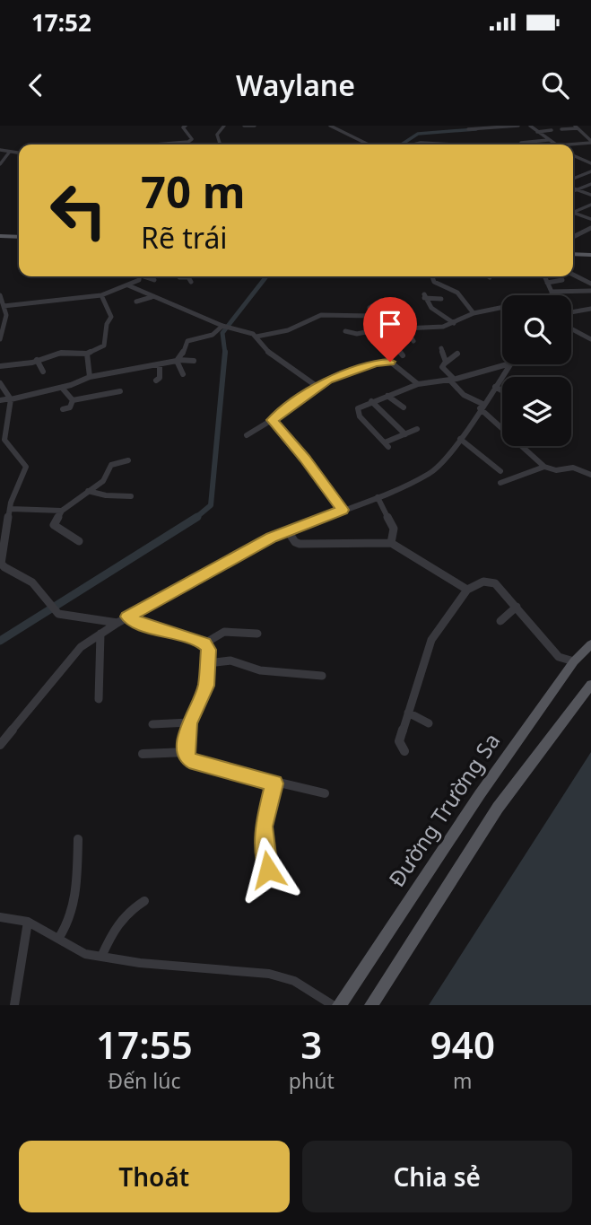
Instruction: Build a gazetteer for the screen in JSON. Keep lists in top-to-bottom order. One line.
{"streets":{"main road":["Đường Trường Sa"]},"page":{"status":"17:52","header":"Waylane","turn":["70 m","Rẽ trái"],"eta":["17:55","Đến lúc","3","phút","940","m"],"buttons":["Thoát","Chia sẻ"]}}
